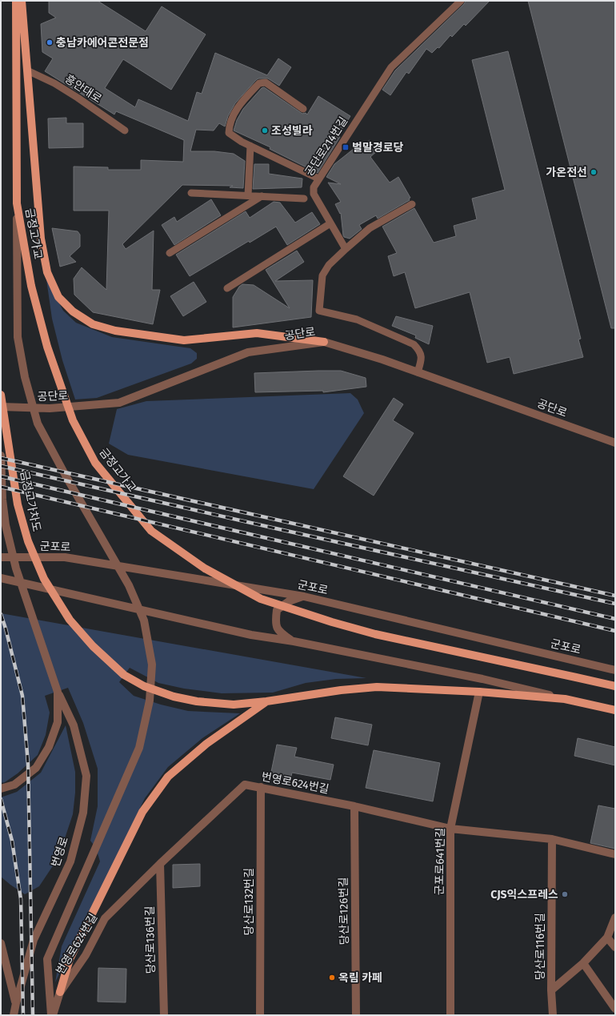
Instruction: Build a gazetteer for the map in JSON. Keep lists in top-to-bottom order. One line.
{"streets":{"main road":["금정고가교","금정고가차도"],"street":["공단로","군포로","번영로624번길","번영로","군포로641번길","당산로132번길","당산로126번길","당산로136번길","당산로116번길"],"lane":["흥안대로","공단로214번길"]},"crossings":[["번영로624번길","군포로641번길"],["번영로624번길","당산로132번길"],["번영로624번길","당산로126번길"],["번영로624번길","당산로136번길"],["번영로624번길","당산로116번길"]],"places":{"other":["충남카에어콘전문점","조성빌라","가온전선","CJS익스프레스","옥림 카페"],"transit":["벌말경로당"]}}
